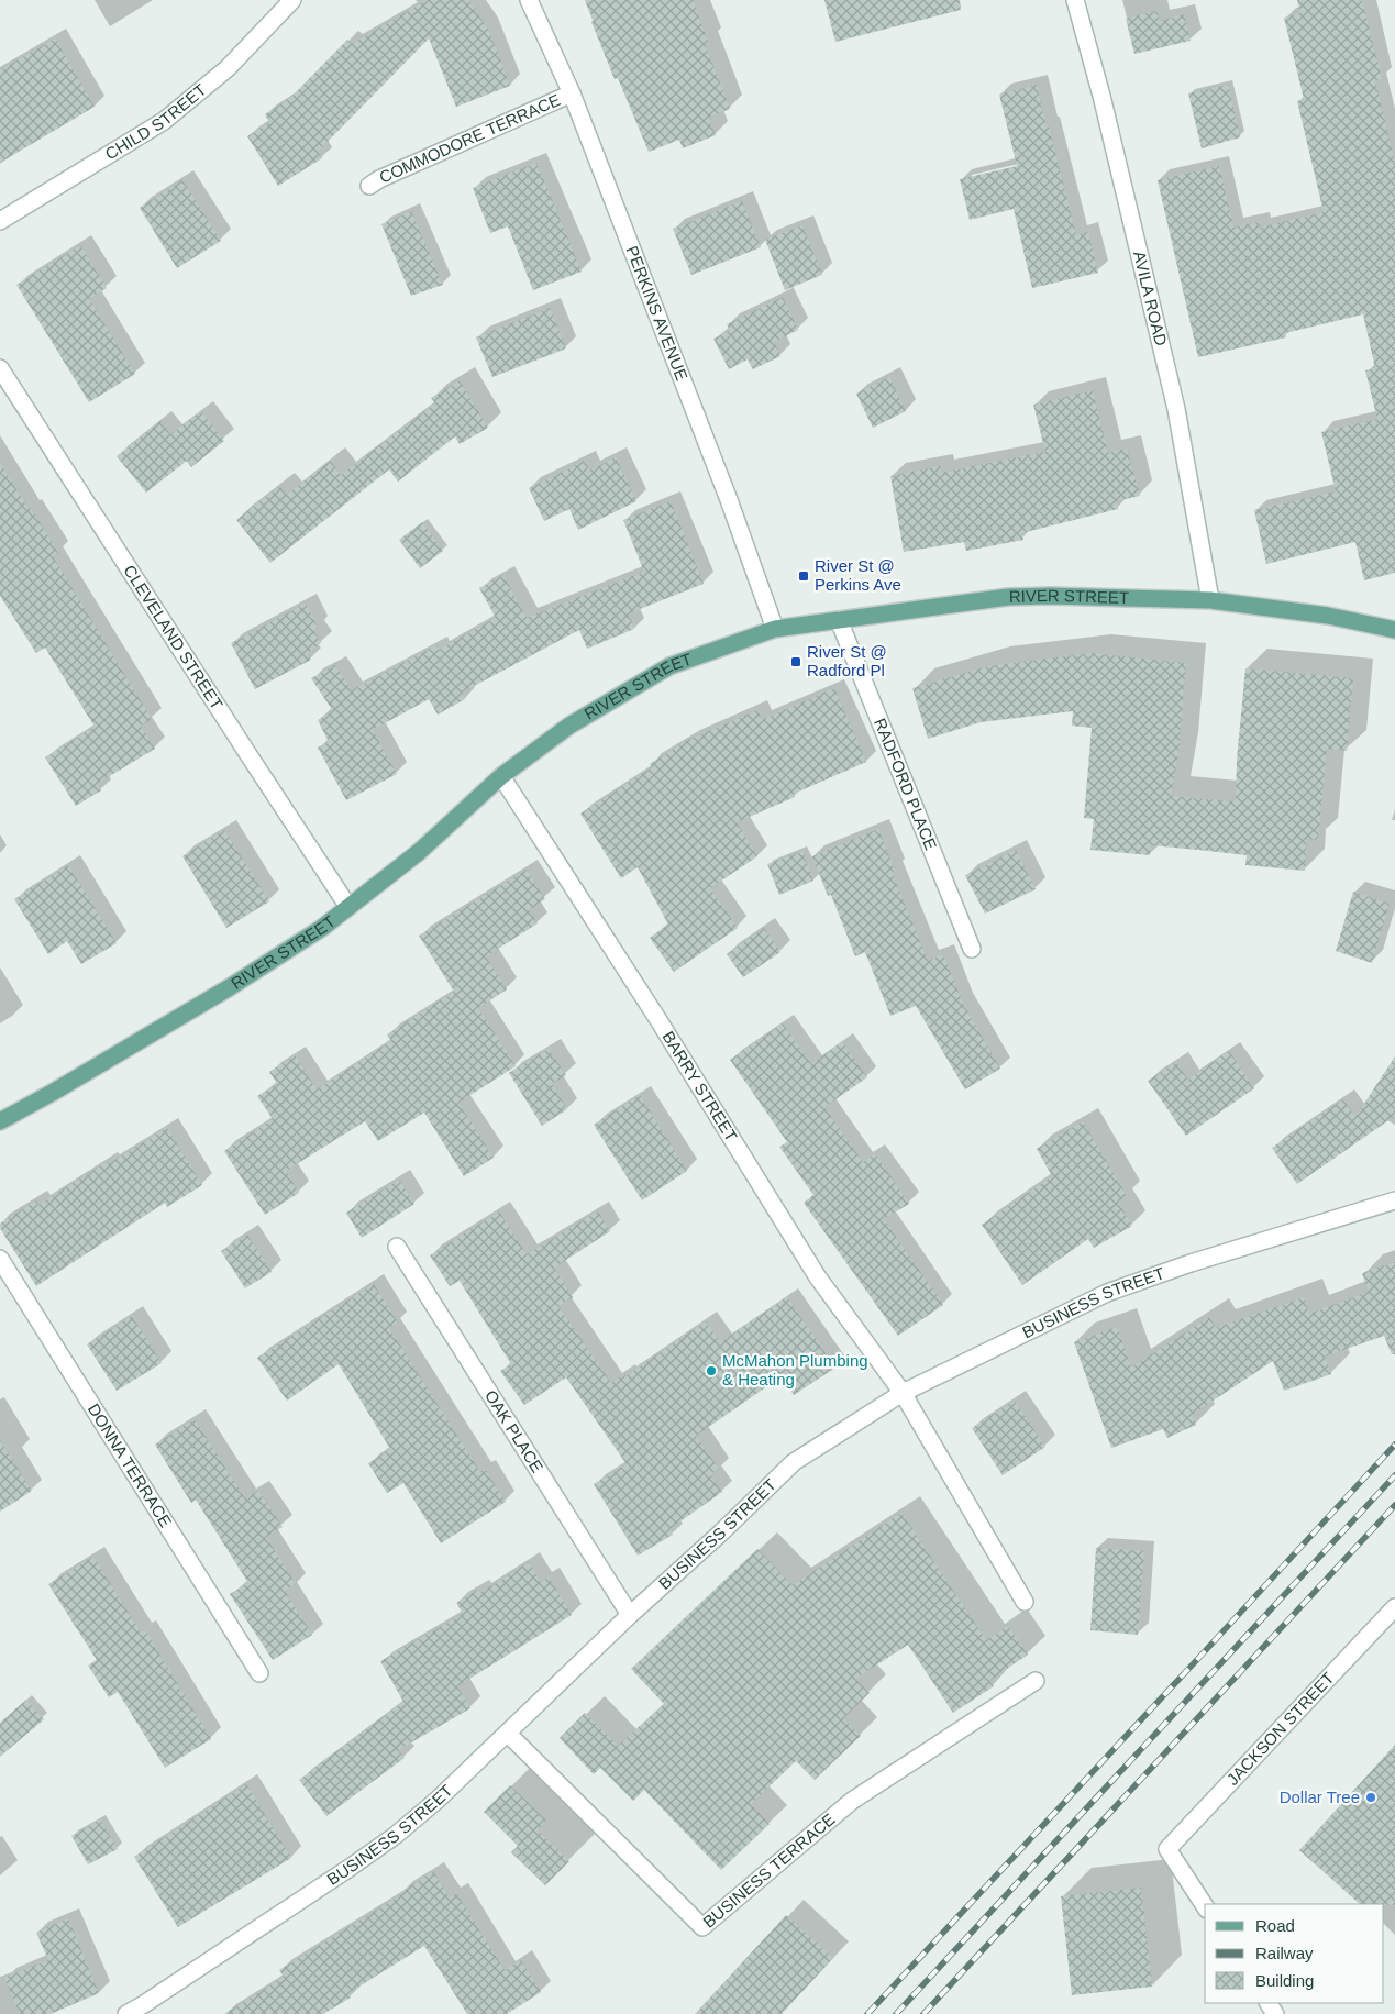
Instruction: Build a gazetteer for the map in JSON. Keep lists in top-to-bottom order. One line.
{"streets":{"main road":["RIVER STREET"],"street":["CHILD STREET","COMMODORE TERRACE","AVILA ROAD","PERKINS AVENUE","CLEVELAND STREET","RADFORD PLACE","BARRY STREET","BUSINESS STREET","OAK PLACE","DONNA TERRACE","JACKSON STREET","BUSINESS TERRACE"]},"crossings":[["COMMODORE TERRACE","PERKINS AVENUE"],["AVILA ROAD","RIVER STREET"],["PERKINS AVENUE","RIVER STREET"],["RIVER STREET","CLEVELAND STREET"],["RIVER STREET","RADFORD PLACE"],["RIVER STREET","BARRY STREET"],["BARRY STREET","BUSINESS STREET"],["BUSINESS STREET","OAK PLACE"],["BUSINESS STREET","BUSINESS TERRACE"]],"places":{"transit":["River St @ Perkins Ave","River St @ Radford Pl"],"other":["McMahon Plumbing & Heating","Dollar Tree"]},"legend":["Road","Railway","Building"]}
